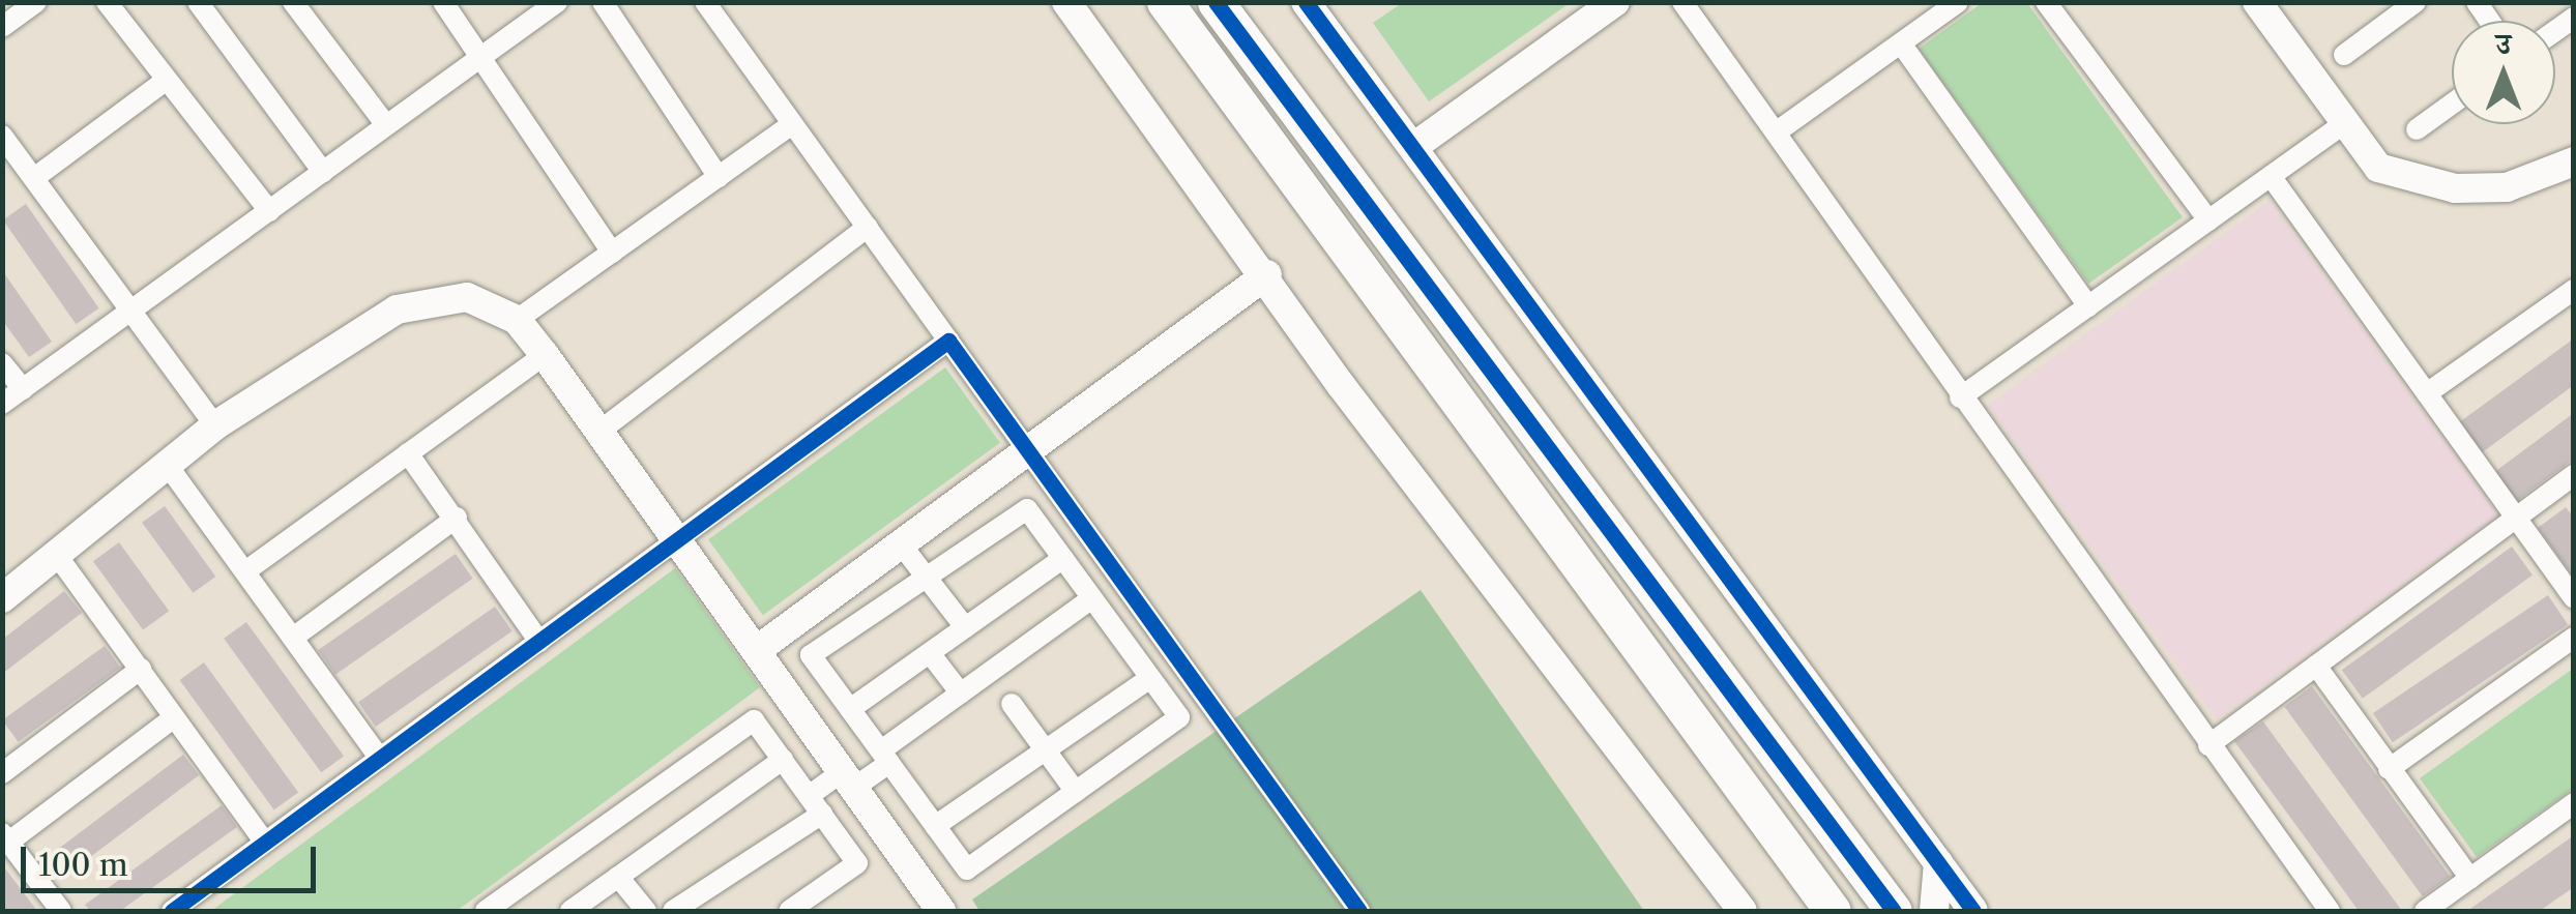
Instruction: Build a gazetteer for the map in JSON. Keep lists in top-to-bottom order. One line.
{"scale_bar":"100 m","north":"top"}
